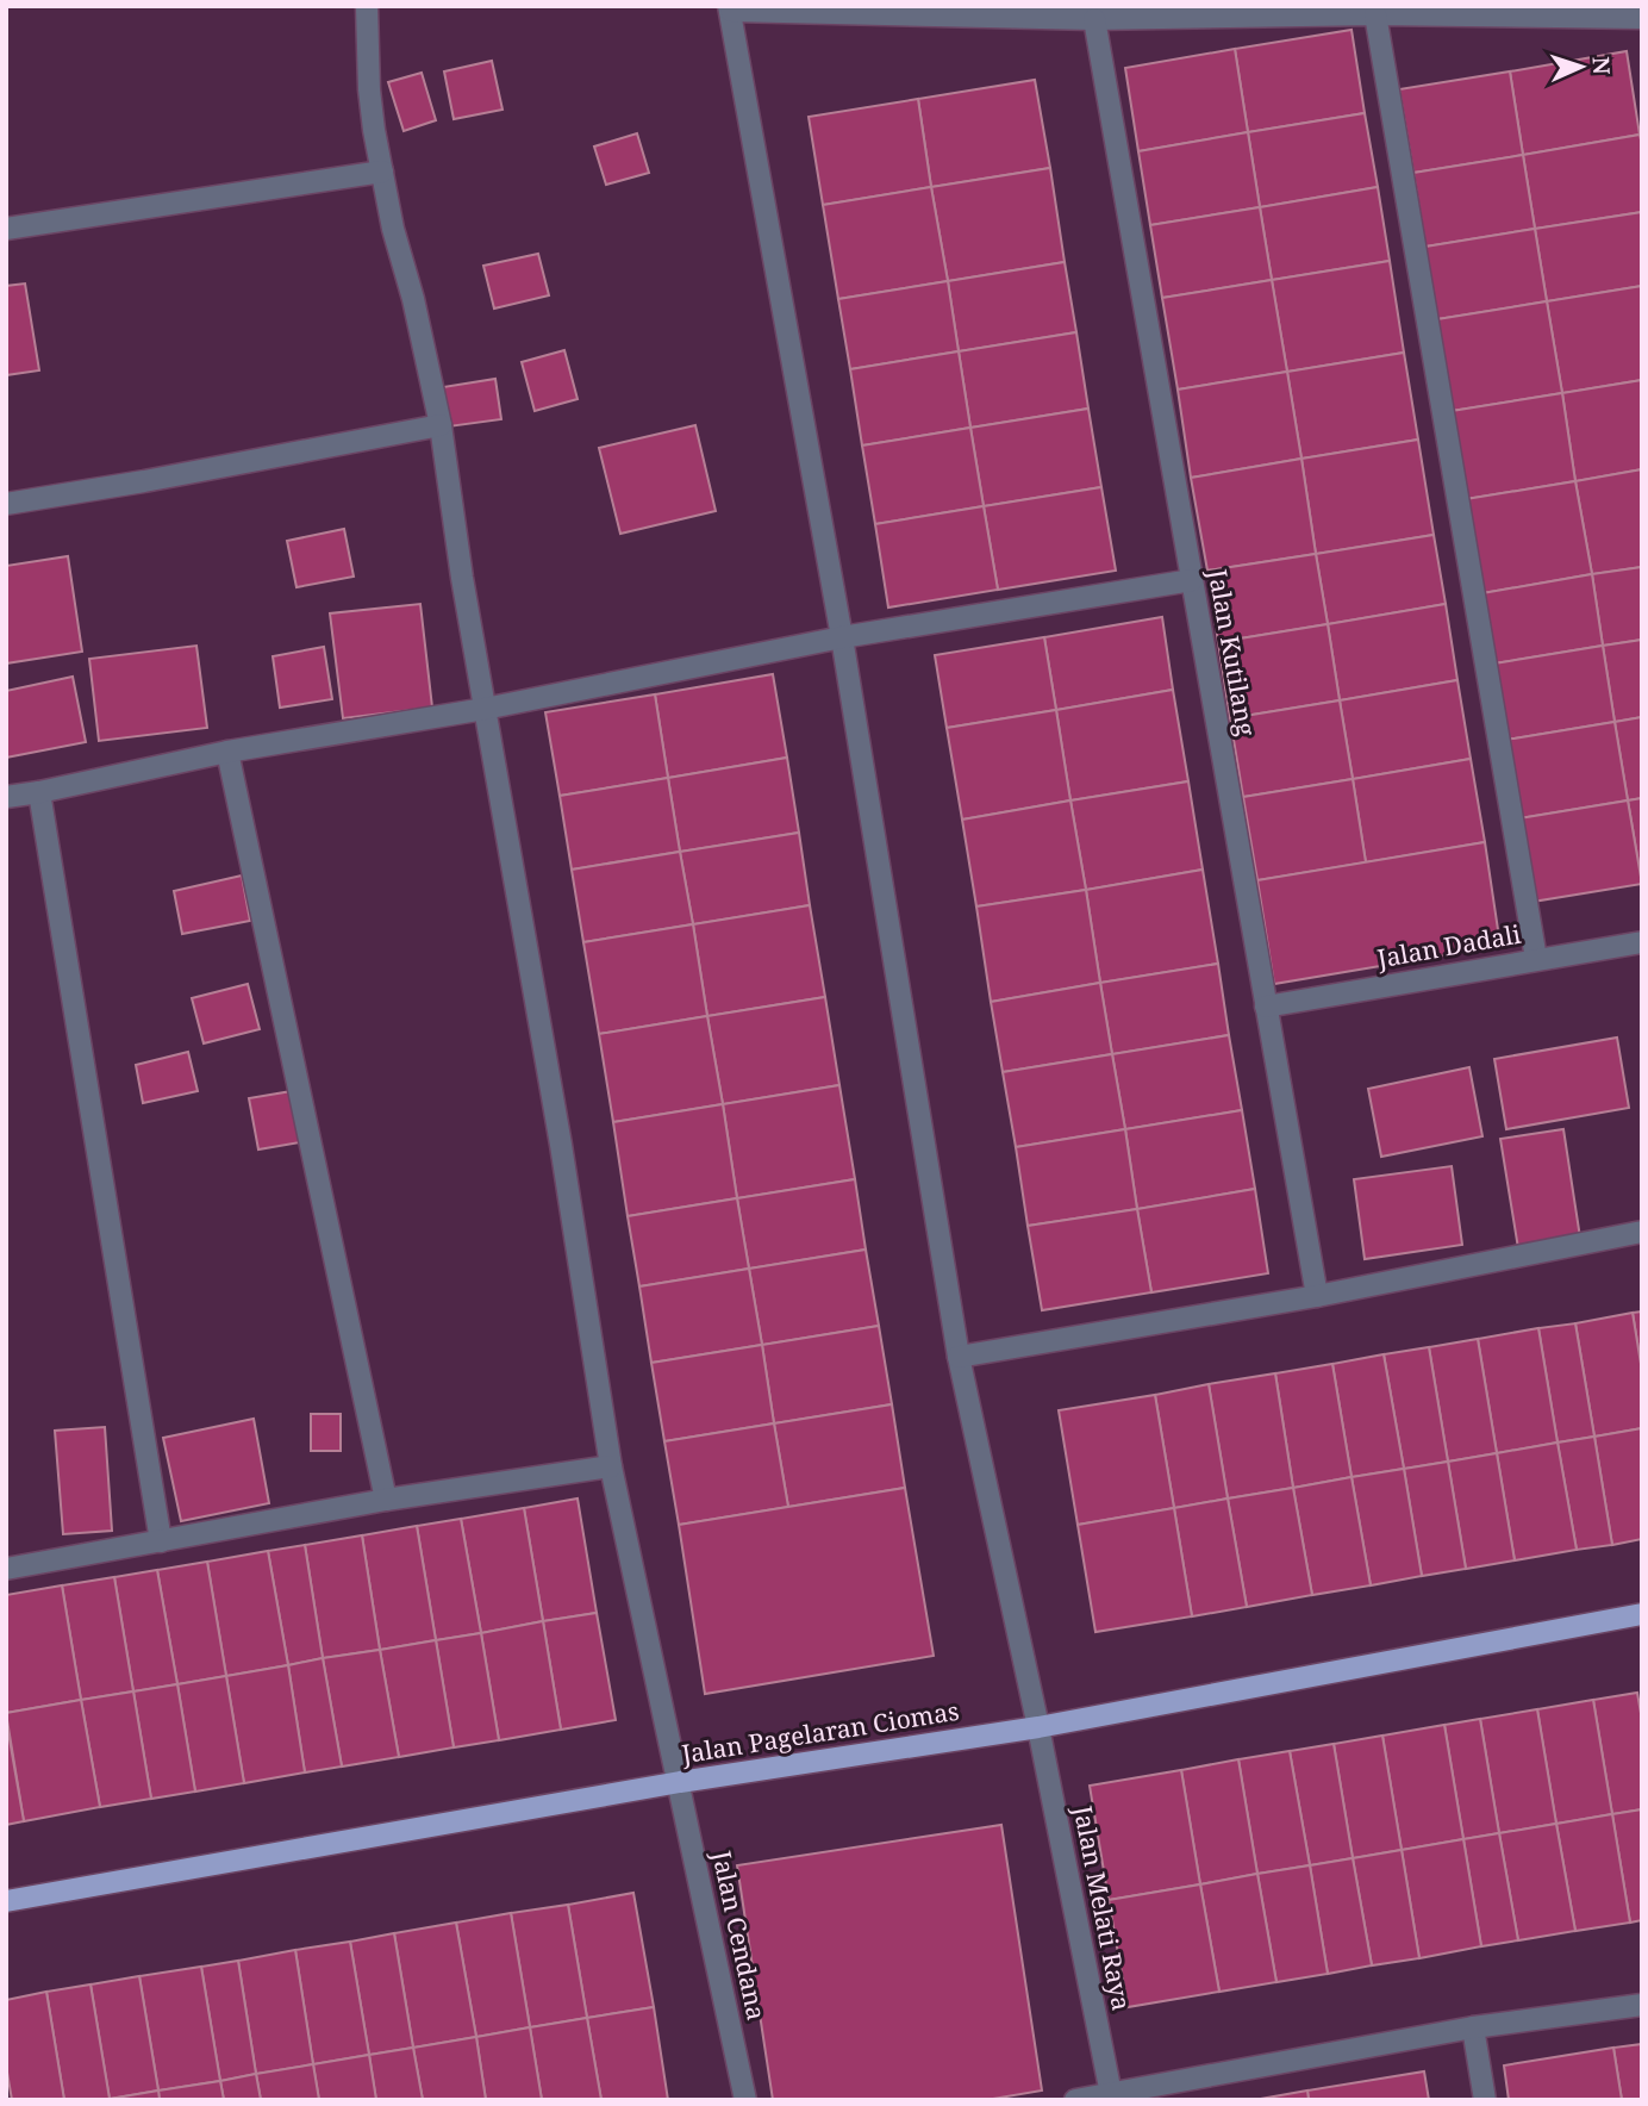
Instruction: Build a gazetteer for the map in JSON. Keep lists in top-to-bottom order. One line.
{"streets":{"main road":["Jalan Pagelaran Ciomas"],"street":["Jalan Kutilang","Jalan Dadali","Jalan Melati Raya","Jalan Cendana"]},"crossings":[["Jalan Kutilang","Jalan Dadali"],["Jalan Pagelaran Ciomas","Jalan Melati Raya"],["Jalan Pagelaran Ciomas","Jalan Cendana"]],"north":"right"}
